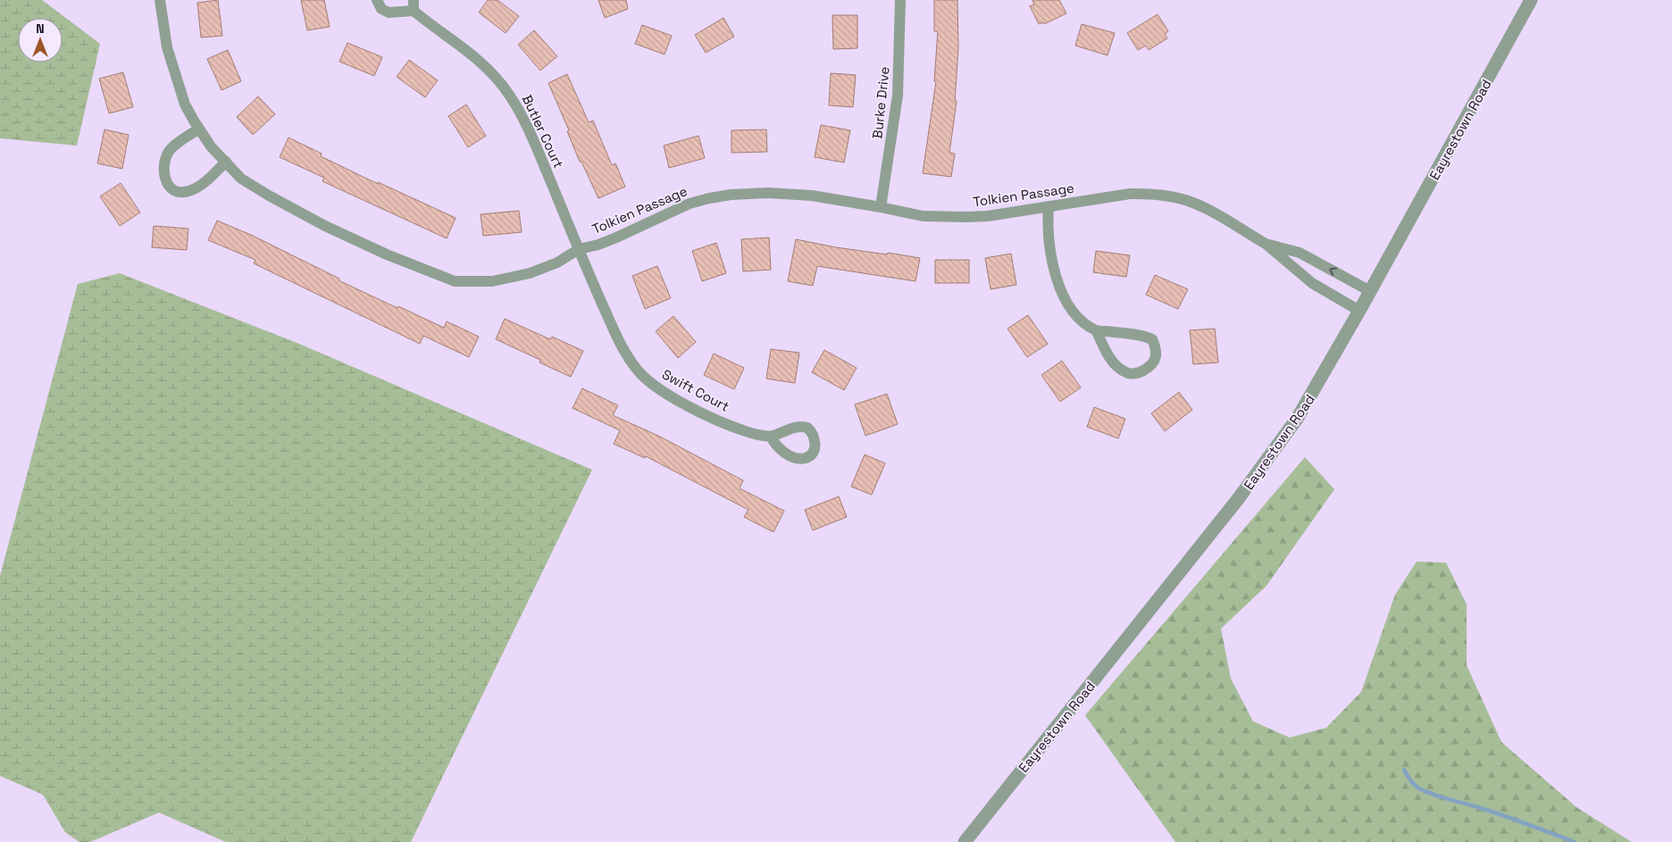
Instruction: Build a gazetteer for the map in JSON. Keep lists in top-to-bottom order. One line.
{"streets":{"street":["Burke Drive","Eayrestown Road","Butler Court","Tolkien Passage","Swift Court"]},"crossings":[["Burke Drive","Tolkien Passage"],["Eayrestown Road","Tolkien Passage"],["Butler Court","Tolkien Passage"],["Butler Court","Swift Court"],["Tolkien Passage","Swift Court"]],"north":"top"}
